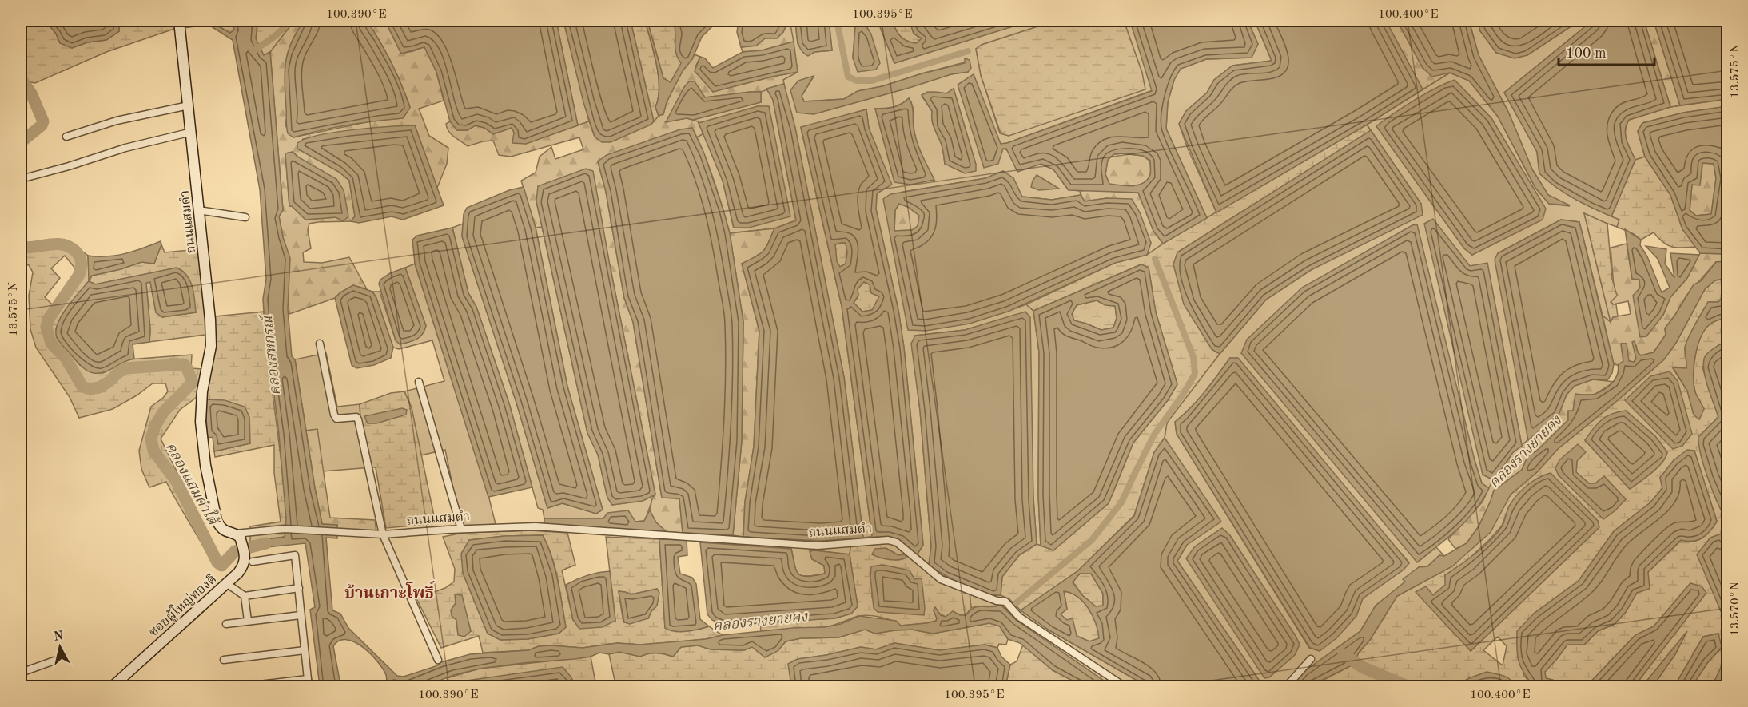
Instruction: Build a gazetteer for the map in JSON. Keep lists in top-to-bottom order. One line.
{"streets":{"street":["ถนนแสมดำ","ซอยผู้ใหญ่ทองดี"]},"districts":["บ้านเกาะโพธิ์"],"water":["คลองสหกรณ์","คลองรางยายคง","คลองแสมดำใต้"],"scale_bar":"100 m","north":"top","coordinates":["100.390°E","100.395°E","100.400°E","13.575°N","13.570°N"]}
